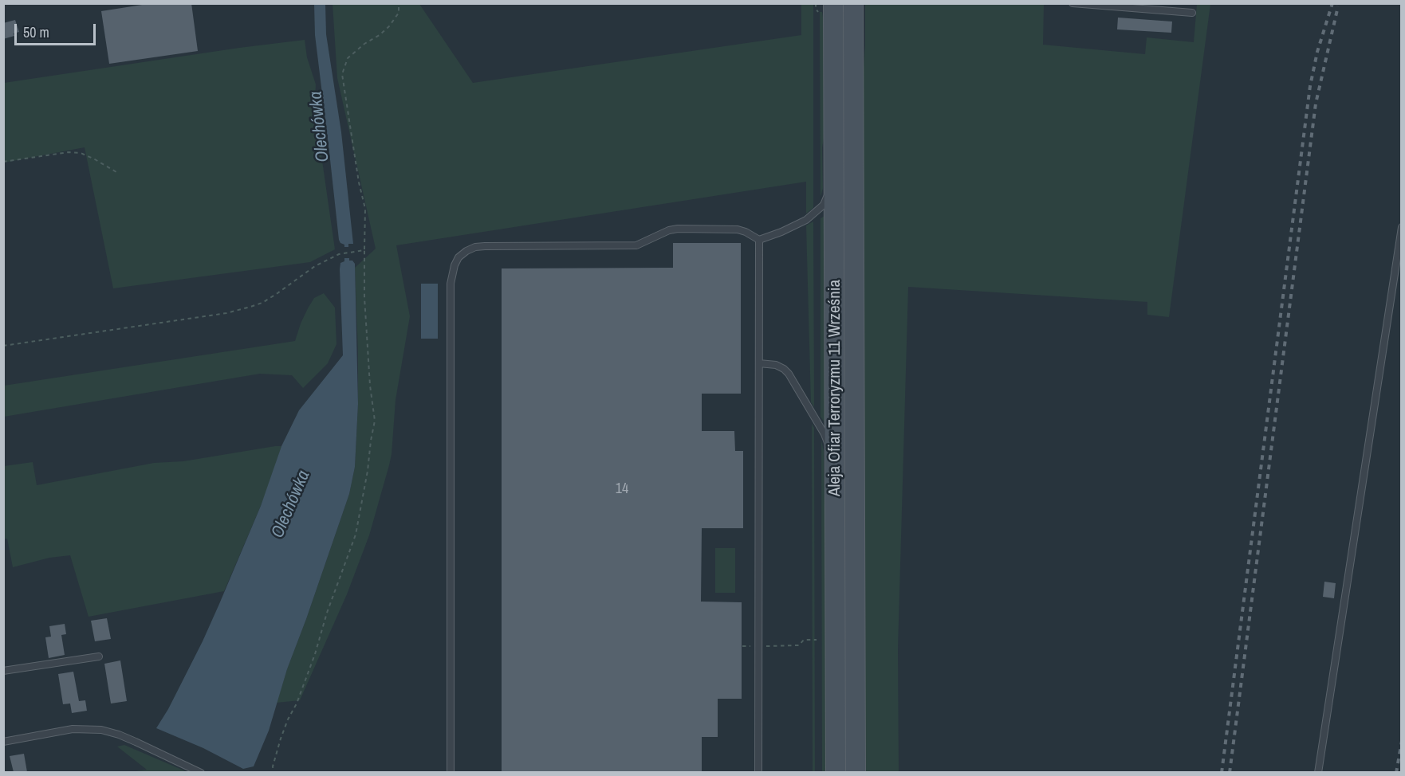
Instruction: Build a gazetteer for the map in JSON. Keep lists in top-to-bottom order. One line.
{"streets":{"street":["Aleja Ofiar Terroryzmu 11 Września"]},"water":["Olechówka"],"house_numbers":["14"],"scale_bar":"50 m"}
